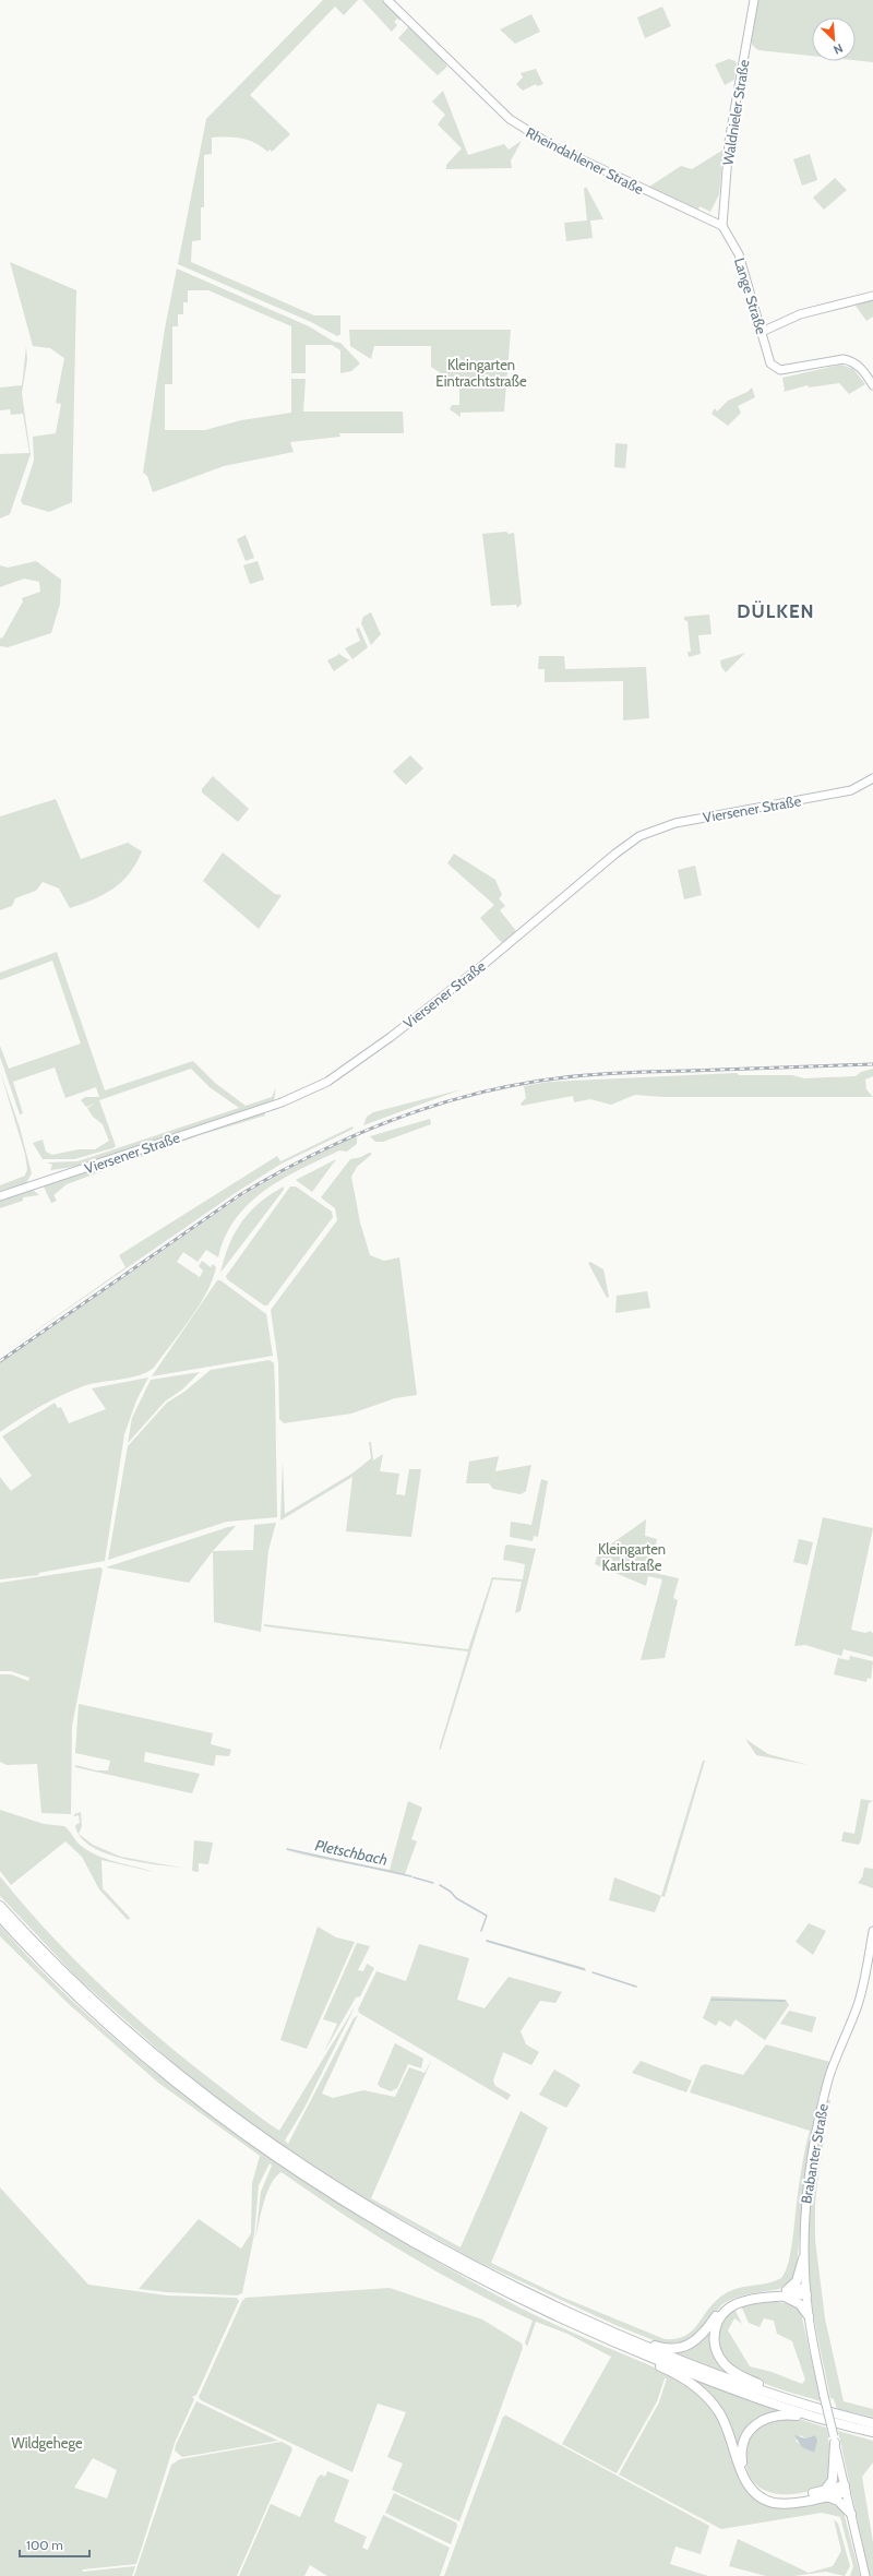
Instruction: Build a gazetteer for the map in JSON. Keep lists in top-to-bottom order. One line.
{"streets":{"main road":["Waldnieler Straße","Rheindahlener Straße","Lange Straße","Viersener Straße","Brabanter Straße"]},"crossings":[["Waldnieler Straße","Rheindahlener Straße"],["Waldnieler Straße","Lange Straße"],["Rheindahlener Straße","Lange Straße"]],"districts":["DÜLKEN"],"water":["Pletschbach"],"parks":["Kleingarten Eintrachtstraße","Kleingarten Karlstraße","Wildgehege"],"scale_bar":"100 m","north":"bottom right"}
